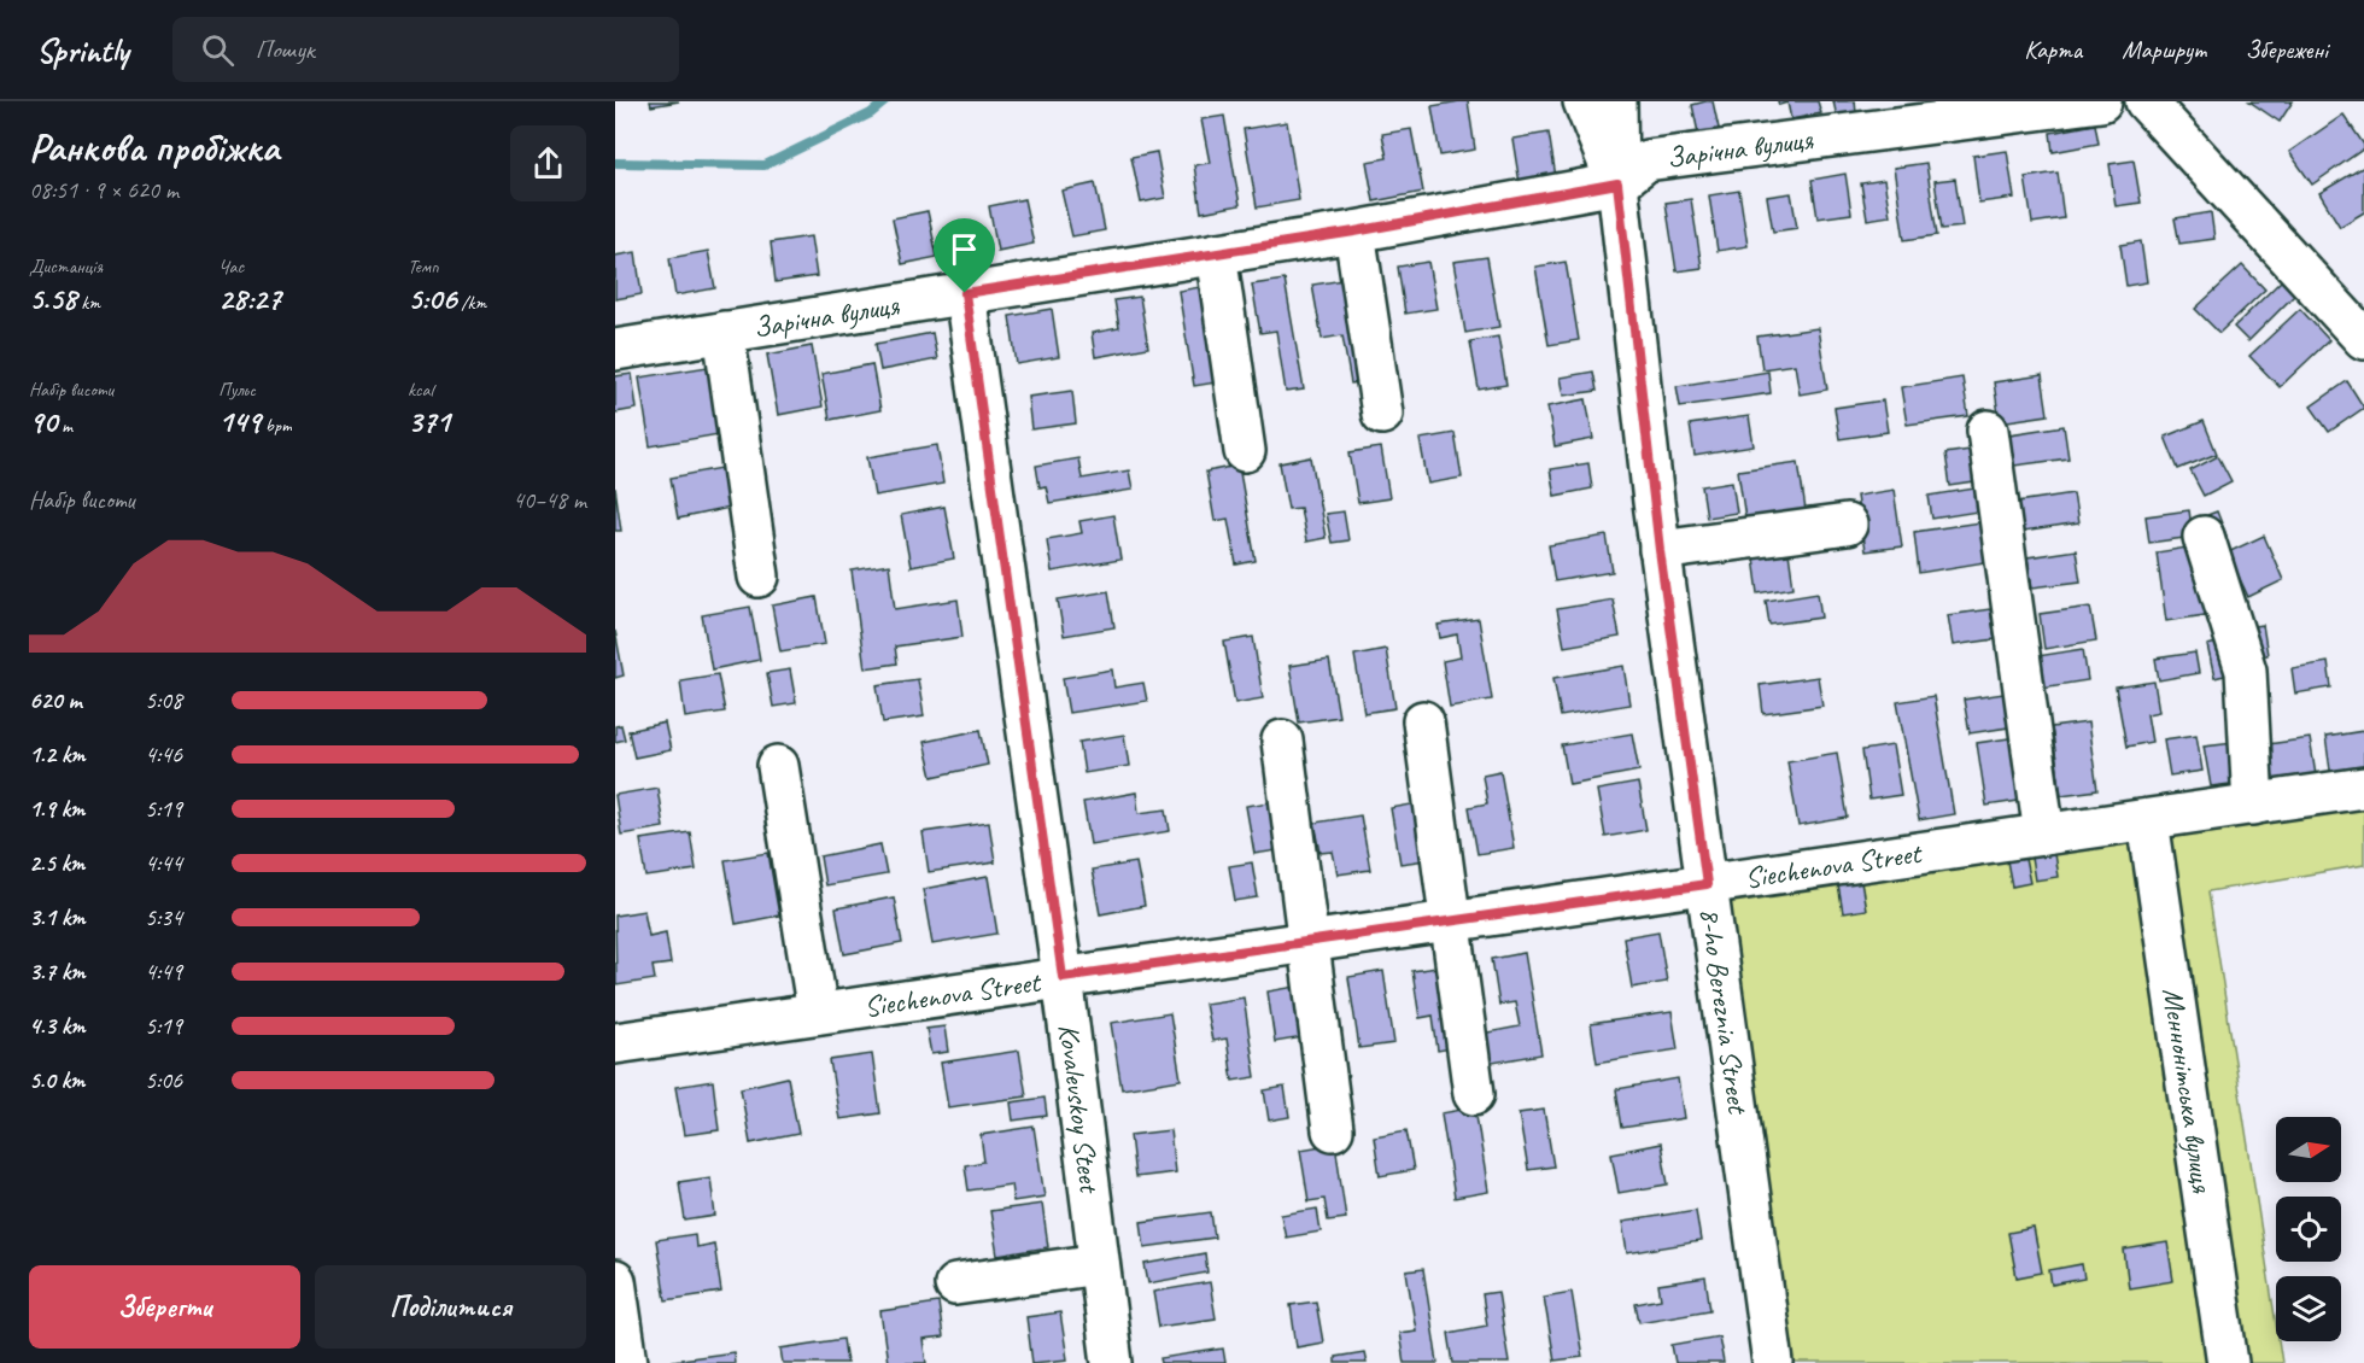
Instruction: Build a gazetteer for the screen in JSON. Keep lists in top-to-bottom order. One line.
{"streets":{"street":["Зарічна вулиця","Siechenova Street","8-ho Bereznia Street","Меннонітська вулиця","Kovalevskoy Steet"]},"crossings":[["Зарічна вулиця","8-ho Bereznia Street"],["Зарічна вулиця","Kovalevskoy Steet"],["Siechenova Street","8-ho Bereznia Street"],["Siechenova Street","Меннонітська вулиця"],["Siechenova Street","Kovalevskoy Steet"]],"north":"right","page":{"header":"Sprintly","search":"Пошук","nav":["Карта","Маршрут","Збережені"],"heading":["Ранкова пробіжка","08:51 · 9 × 620 m"],"stats":[["Дистанція","5.58 km"],["Час","28:27"],["Темп","5:06 /km"],["Набір висоти","90 m"],["Пульс","149 bpm"],["kcal","371"]],"chart":["Набір висоти","40–48 m"],"list":[{"name":"620 m","note":"5:08"},{"name":"1.2 km","note":"4:46"},{"name":"1.9 km","note":"5:19"},{"name":"2.5 km","note":"4:44"},{"name":"3.1 km","note":"5:34"},{"name":"3.7 km","note":"4:49"},{"name":"4.3 km","note":"5:19"},{"name":"5.0 km","note":"5:06"}],"buttons":["Зберегти","Поділитися"]}}
